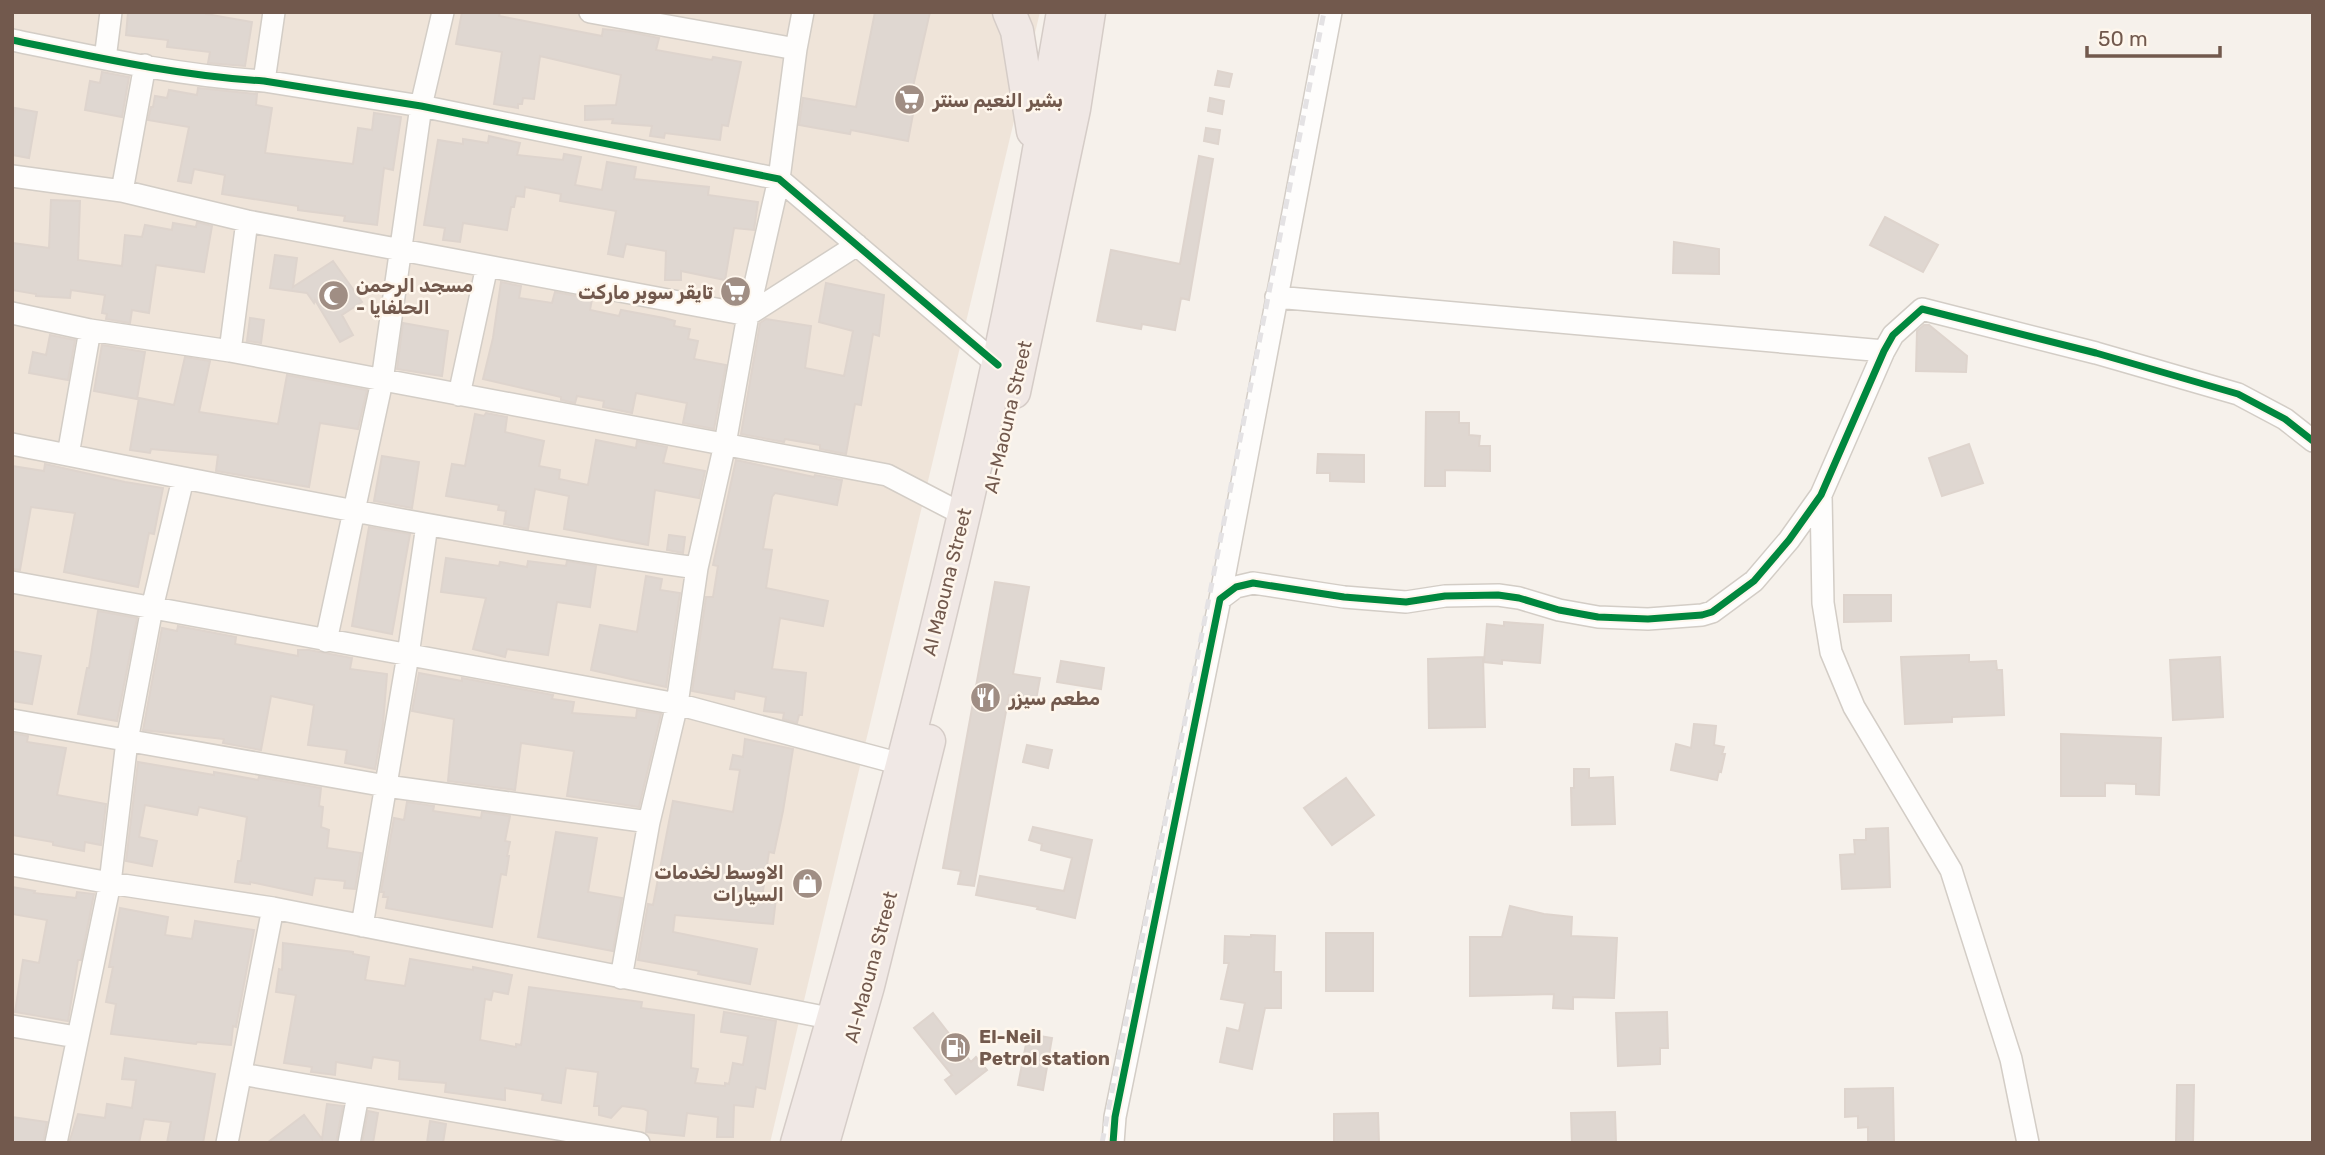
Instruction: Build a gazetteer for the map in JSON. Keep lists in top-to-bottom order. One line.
{"streets":{"highway":["Al-Maouna Street","Al Maouna Street"]},"places":{"supermarket":["بشير النعيم سنتر","تايقر سوبر ماركت"],"mosque":["مسجد الرحمن - الحلفايا"],"restaurant":["مطعم سيزر"],"shop":["الاوسط لخدمات السيارات"],"fuel station":["El-Neil Petrol station"]},"scale_bar":"50 m"}
